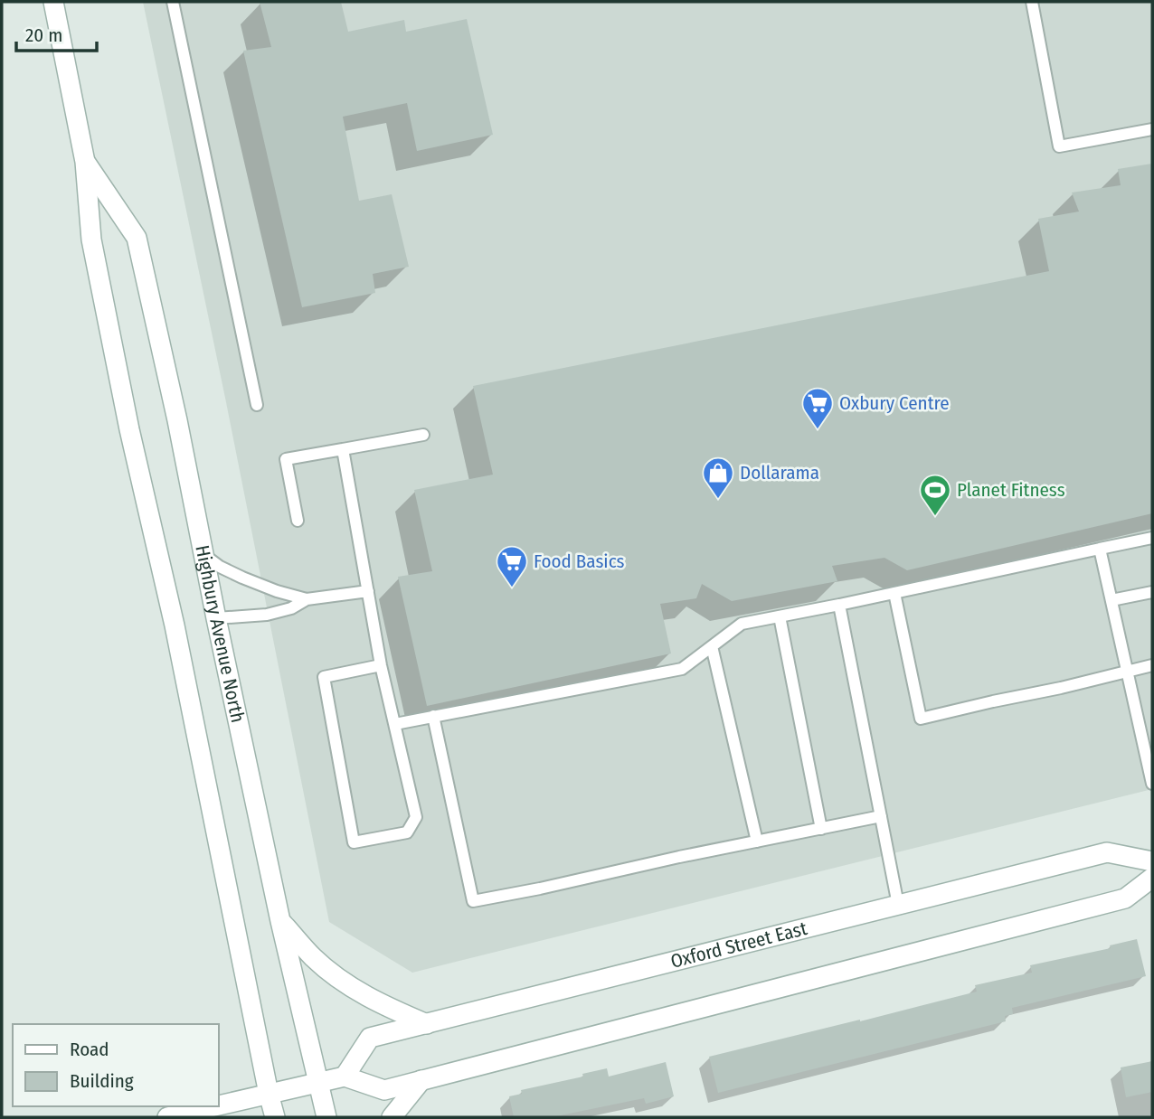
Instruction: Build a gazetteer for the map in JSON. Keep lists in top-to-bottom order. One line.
{"streets":{"main road":["Highbury Avenue North","Oxford Street East"]},"places":{"supermarket":["Oxbury Centre","Food Basics"],"shop":["Dollarama"],"sports":["Planet Fitness"]},"legend":["Road","Building"],"scale_bar":"20 m"}
